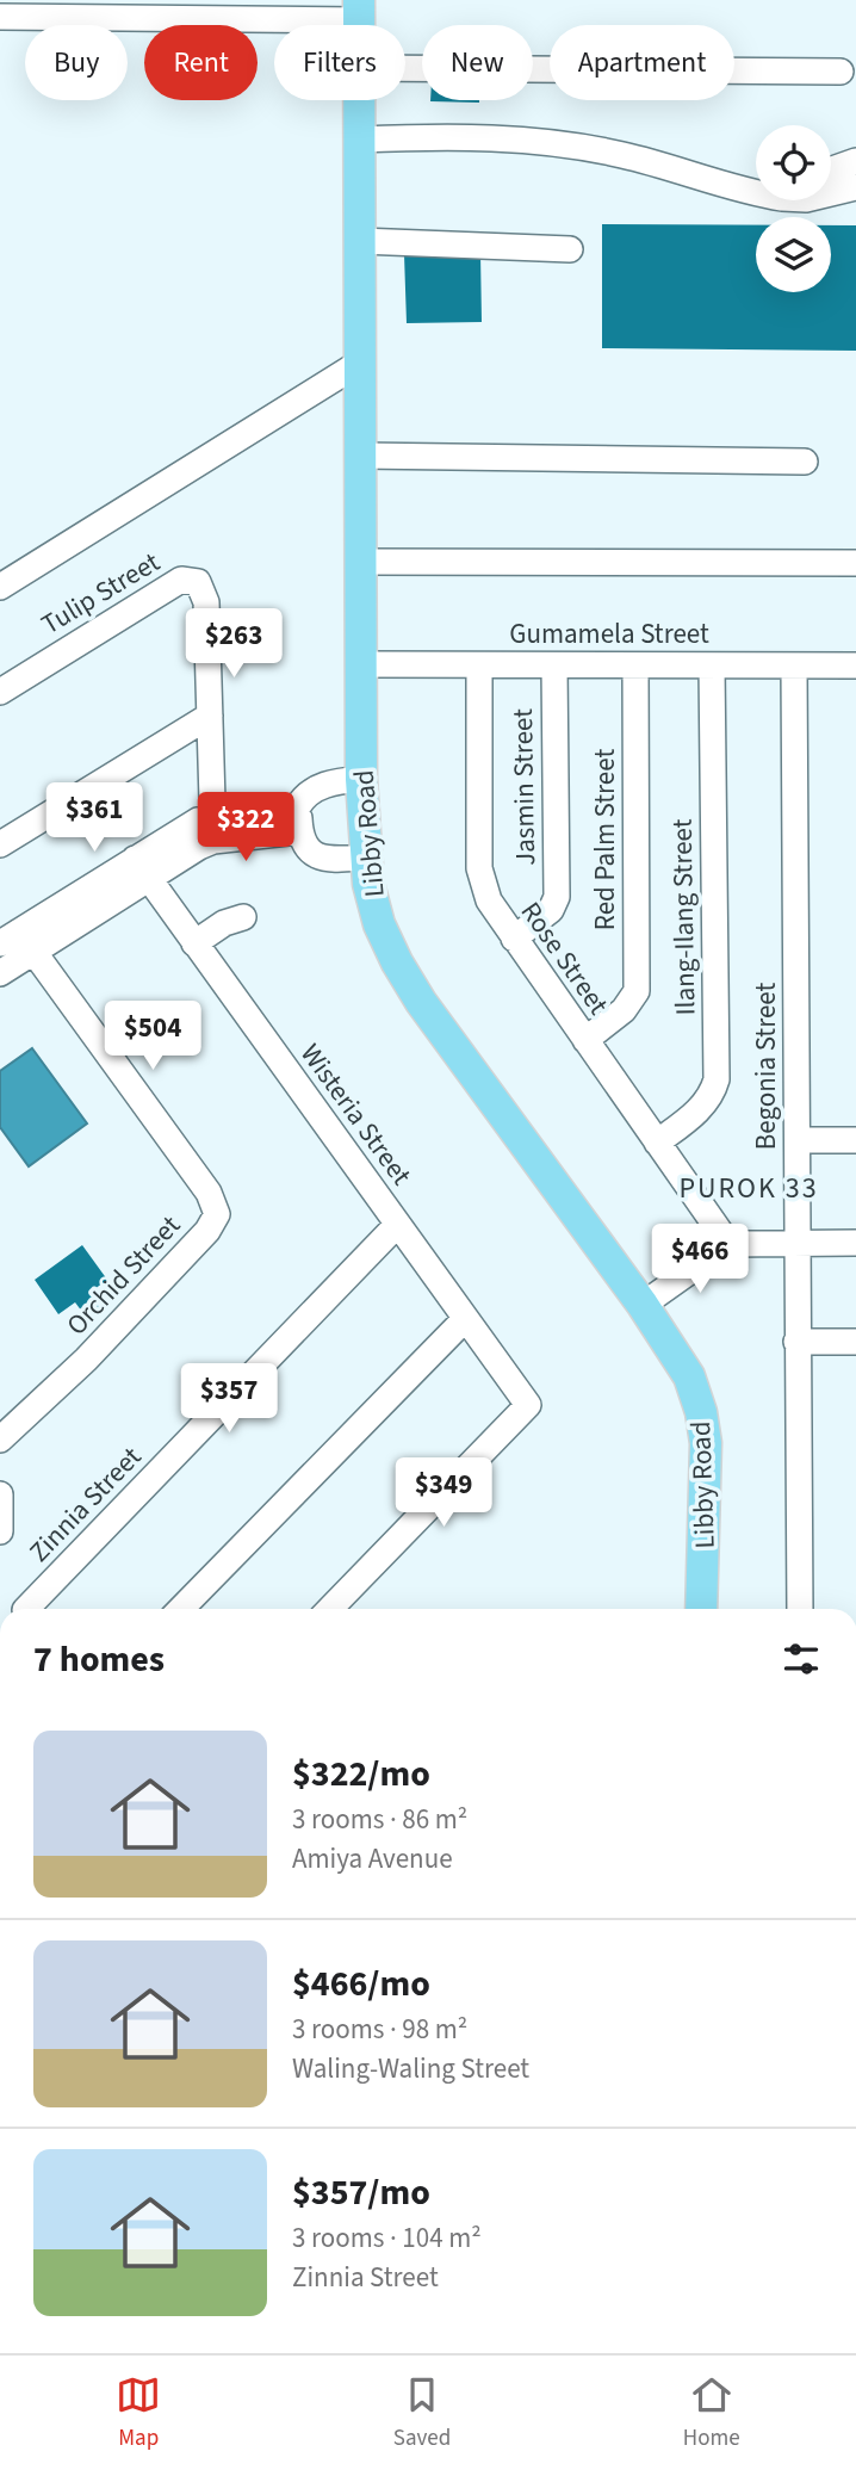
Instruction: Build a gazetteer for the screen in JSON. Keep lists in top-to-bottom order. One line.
{"streets":{"main road":["Libby Road"],"street":["Tulip Street","Gumamela Street","Jasmin Street","Red Palm Street","Ilang-Ilang Street","Rose Street","Begonia Street","Wisteria Street","Orchid Street","Zinnia Street"]},"crossings":[["Gumamela Street","Jasmin Street"],["Gumamela Street","Libby Road"],["Gumamela Street","Red Palm Street"],["Gumamela Street","Ilang-Ilang Street"],["Gumamela Street","Rose Street"],["Gumamela Street","Begonia Street"],["Jasmin Street","Rose Street"],["Red Palm Street","Rose Street"],["Ilang-Ilang Street","Rose Street"],["Wisteria Street","Zinnia Street"]],"districts":["PUROK 33"],"page":{"chip":["Buy","Rent","Filters","New","Apartment"],"price":["$263","$361","$322","$504","$466","$357","$349"],"heading":"7 homes","list":[{"name":"$322/mo","note":"3 rooms · 86 m² · Amiya Avenue"},{"name":"$466/mo","note":"3 rooms · 98 m² · Waling-Waling Street"},{"name":"$357/mo","note":"3 rooms · 104 m² · Zinnia Street"}],"tabs":["Map","Saved","Home"]}}
